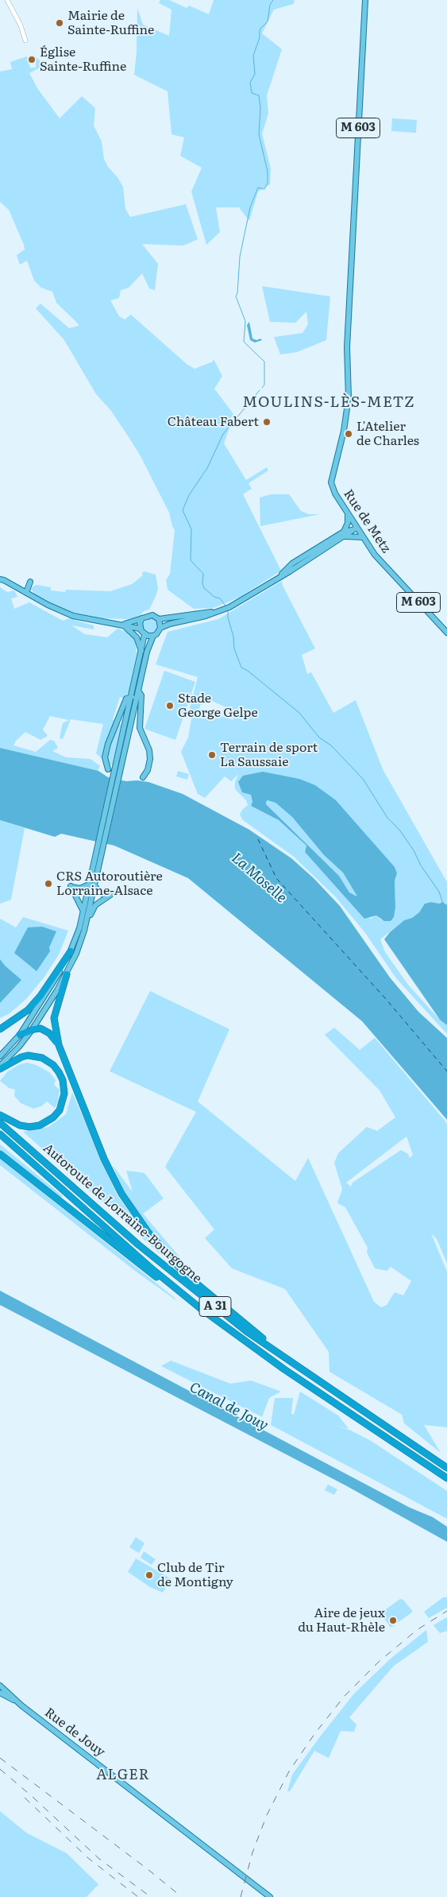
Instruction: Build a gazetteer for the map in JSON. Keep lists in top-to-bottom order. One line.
{"streets":{"highway":["Autoroute de Lorraine-Bourgogne","A 31"],"main road":["M 603","Rue de Metz","Rue de Jouy"]},"districts":["MOULINS-LÈS-METZ","ALGER"],"water":["La Moselle","Canal de Jouy"],"places":["Mairie de Sainte-Ruffine","Église Sainte-Ruffine","Château Fabert","L'Atelier de Charles","Stade George Gelpe","Terrain de sport La Saussaie","CRS Autoroutière Lorraine-Alsace","Club de Tir de Montigny","Aire de jeux du Haut-Rhèle"]}
